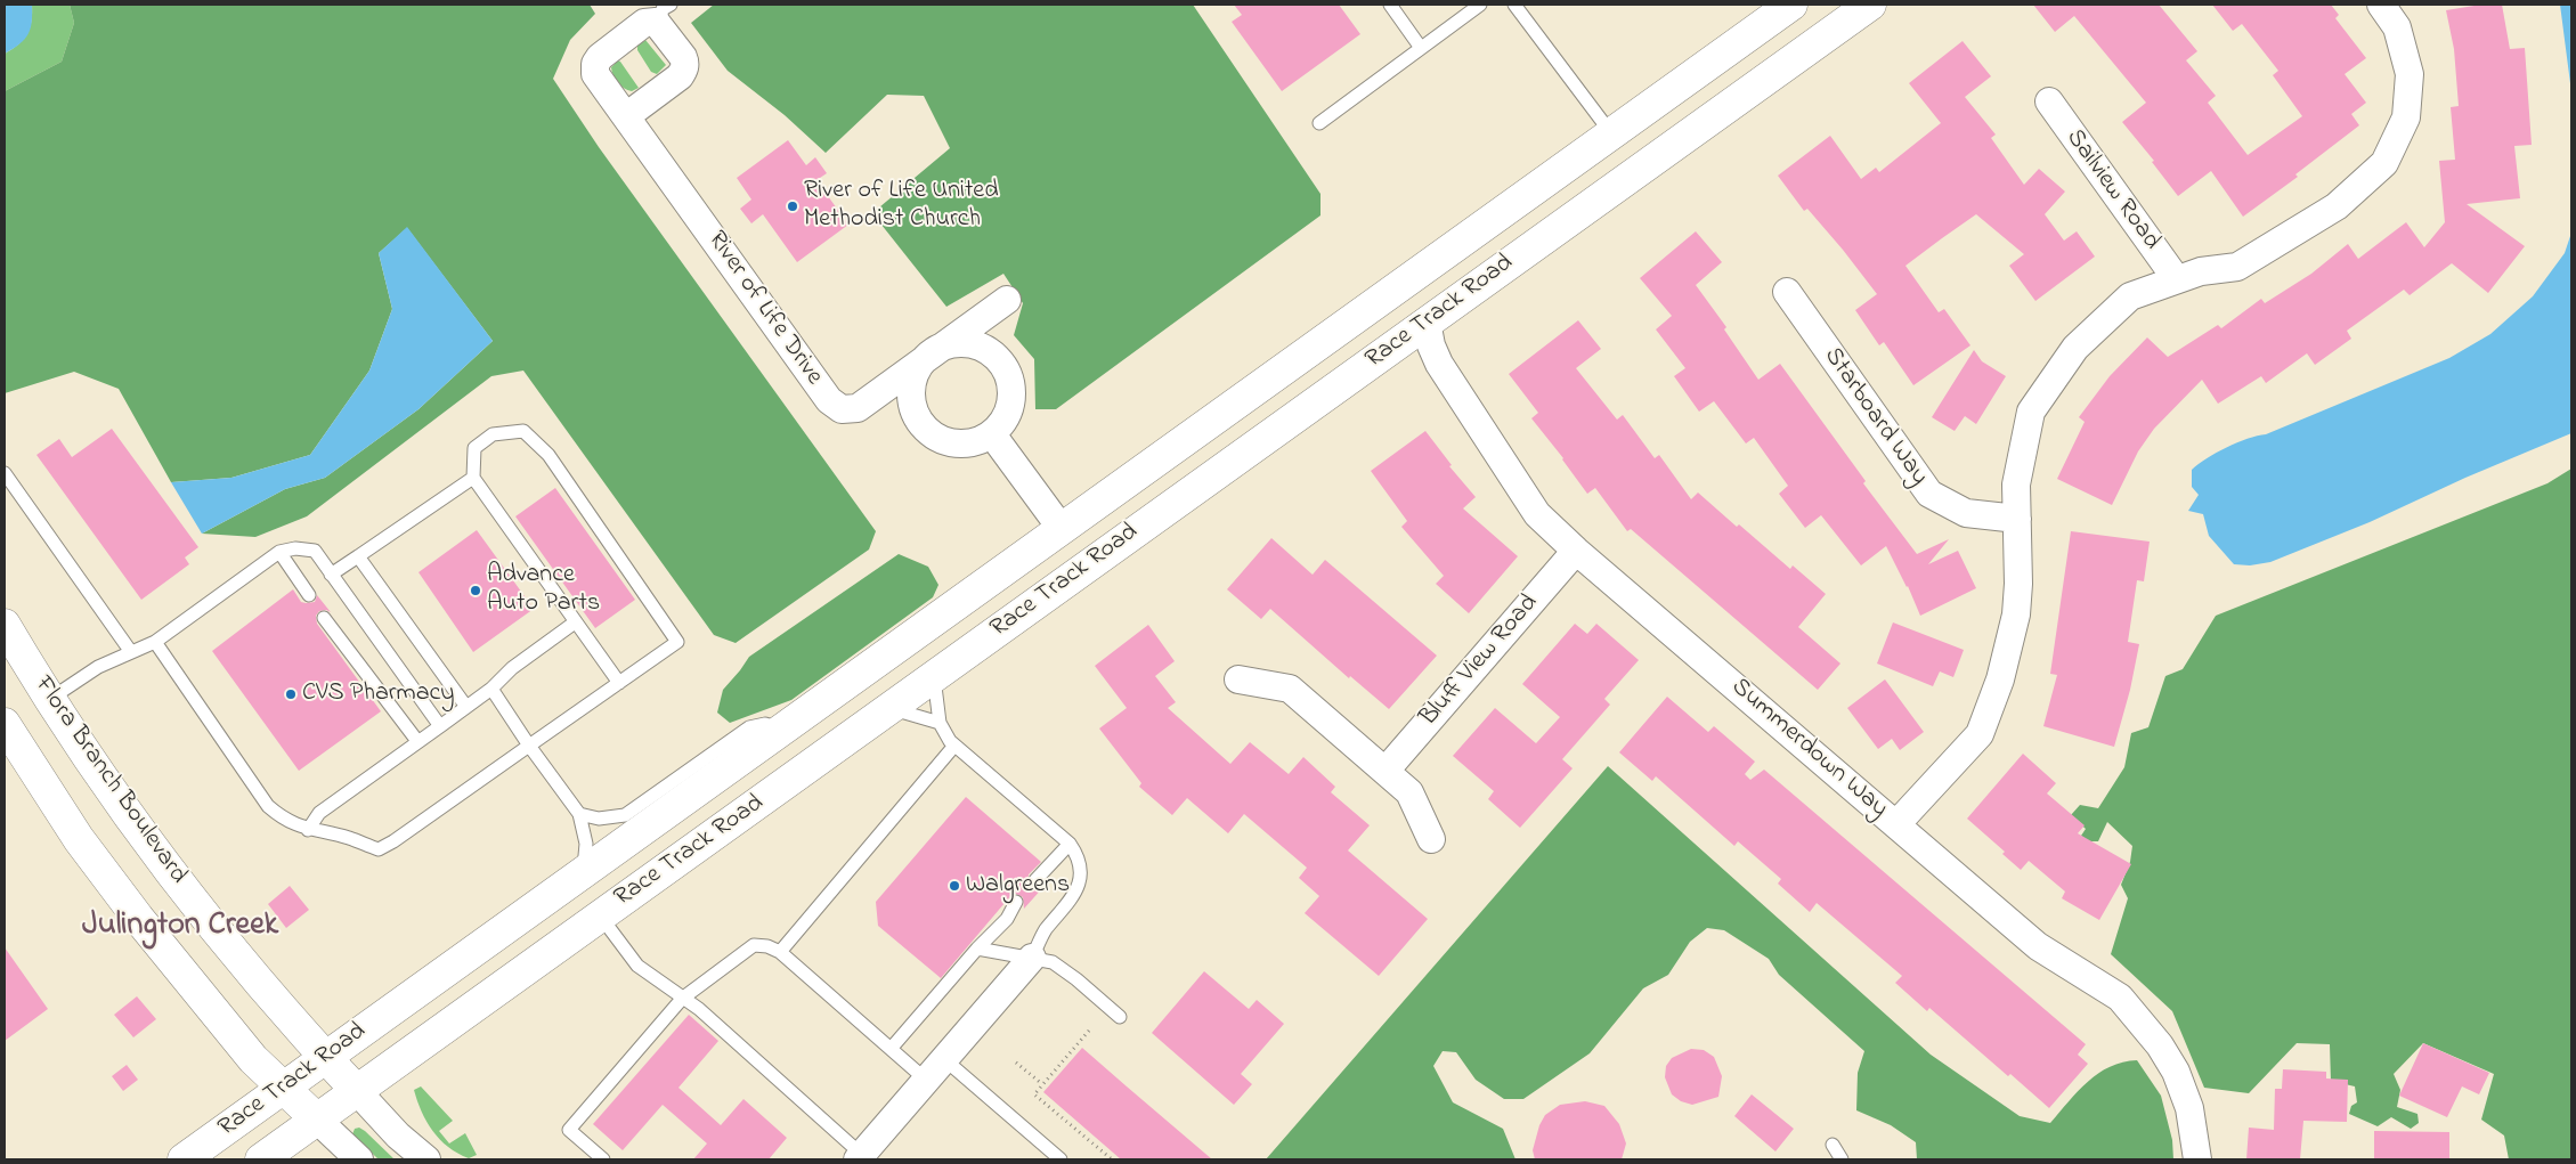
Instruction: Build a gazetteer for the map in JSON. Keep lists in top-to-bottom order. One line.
{"streets":{"main road":["Race Track Road","Flora Branch Boulevard"],"street":["Sailview Road","River of Life Drive","Starboard Way","Bluff View Road","Summerdown Way"]},"crossings":[["Race Track Road","Summerdown Way"],["Race Track Road","Flora Branch Boulevard"],["Bluff View Road","Summerdown Way"]],"districts":["Julington Creek"],"places":["River of Life United Methodist Church","Advance Auto Parts","CVS Pharmacy","Walgreens"]}
